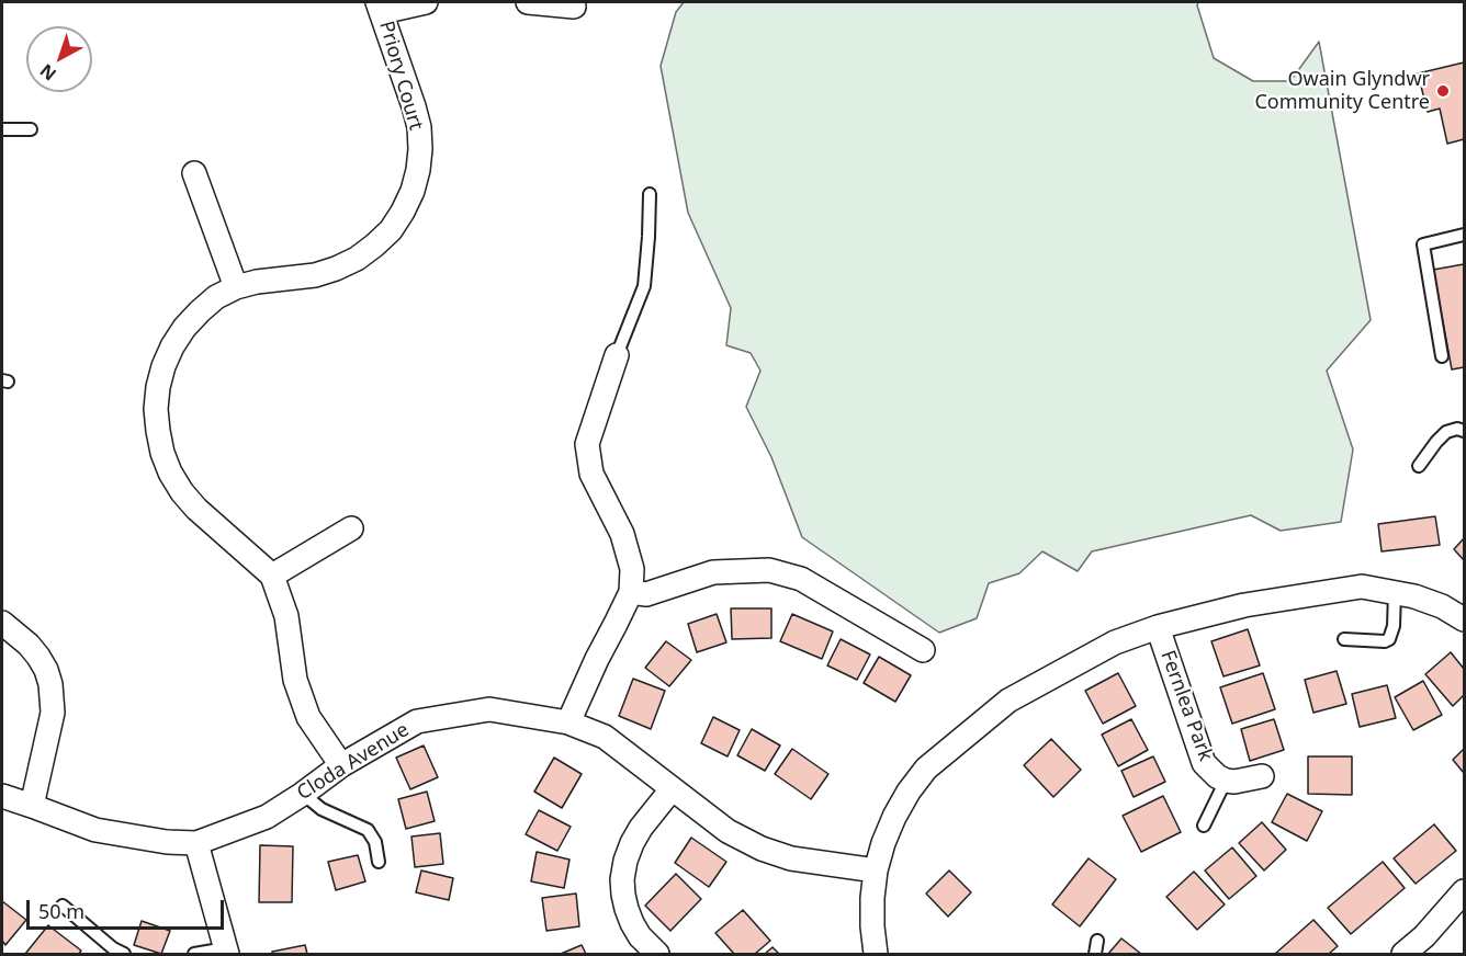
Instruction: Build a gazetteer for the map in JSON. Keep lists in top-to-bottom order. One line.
{"streets":{"street":["Priory Court","Fernlea Park","Cloda Avenue"]},"crossings":[["Priory Court","Cloda Avenue"]],"places":["Owain Glyndwr Community Centre"],"scale_bar":"50 m","north":"bottom left"}
